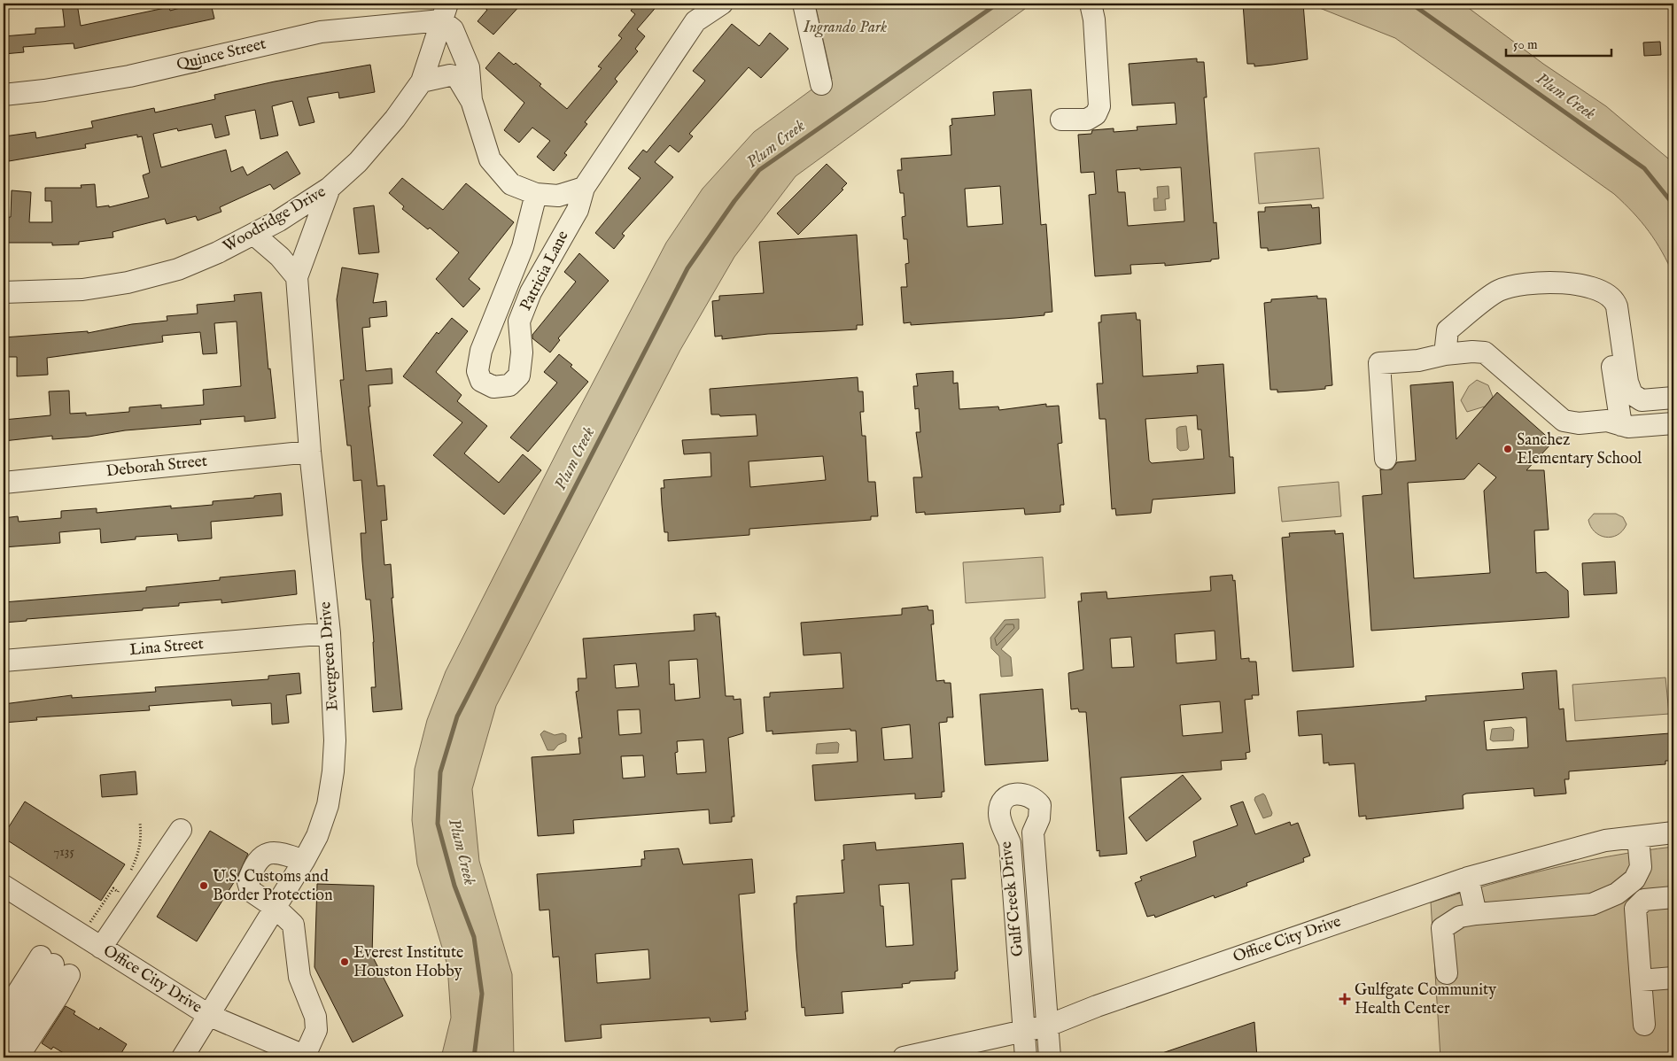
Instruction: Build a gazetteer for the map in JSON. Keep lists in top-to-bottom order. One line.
{"streets":{"street":["Quince Street","Woodridge Drive","Patricia Lane","Deborah Street","Lina Street","Evergreen Drive","Gulf Creek Drive","Office City Drive"]},"crossings":[["Quince Street","Woodridge Drive"],["Deborah Street","Evergreen Drive"],["Lina Street","Evergreen Drive"],["Evergreen Drive","Office City Drive"],["Gulf Creek Drive","Office City Drive"]],"water":["Plum Creek"],"parks":["Ingrando Park"],"places":{"other":["Sanchez Elementary School","U.S. Customs and Border Protection","Everest Institute Houston Hobby"],"health":["Gulfgate Community Health Center"]},"house_numbers":["7135"],"scale_bar":"50 m"}
